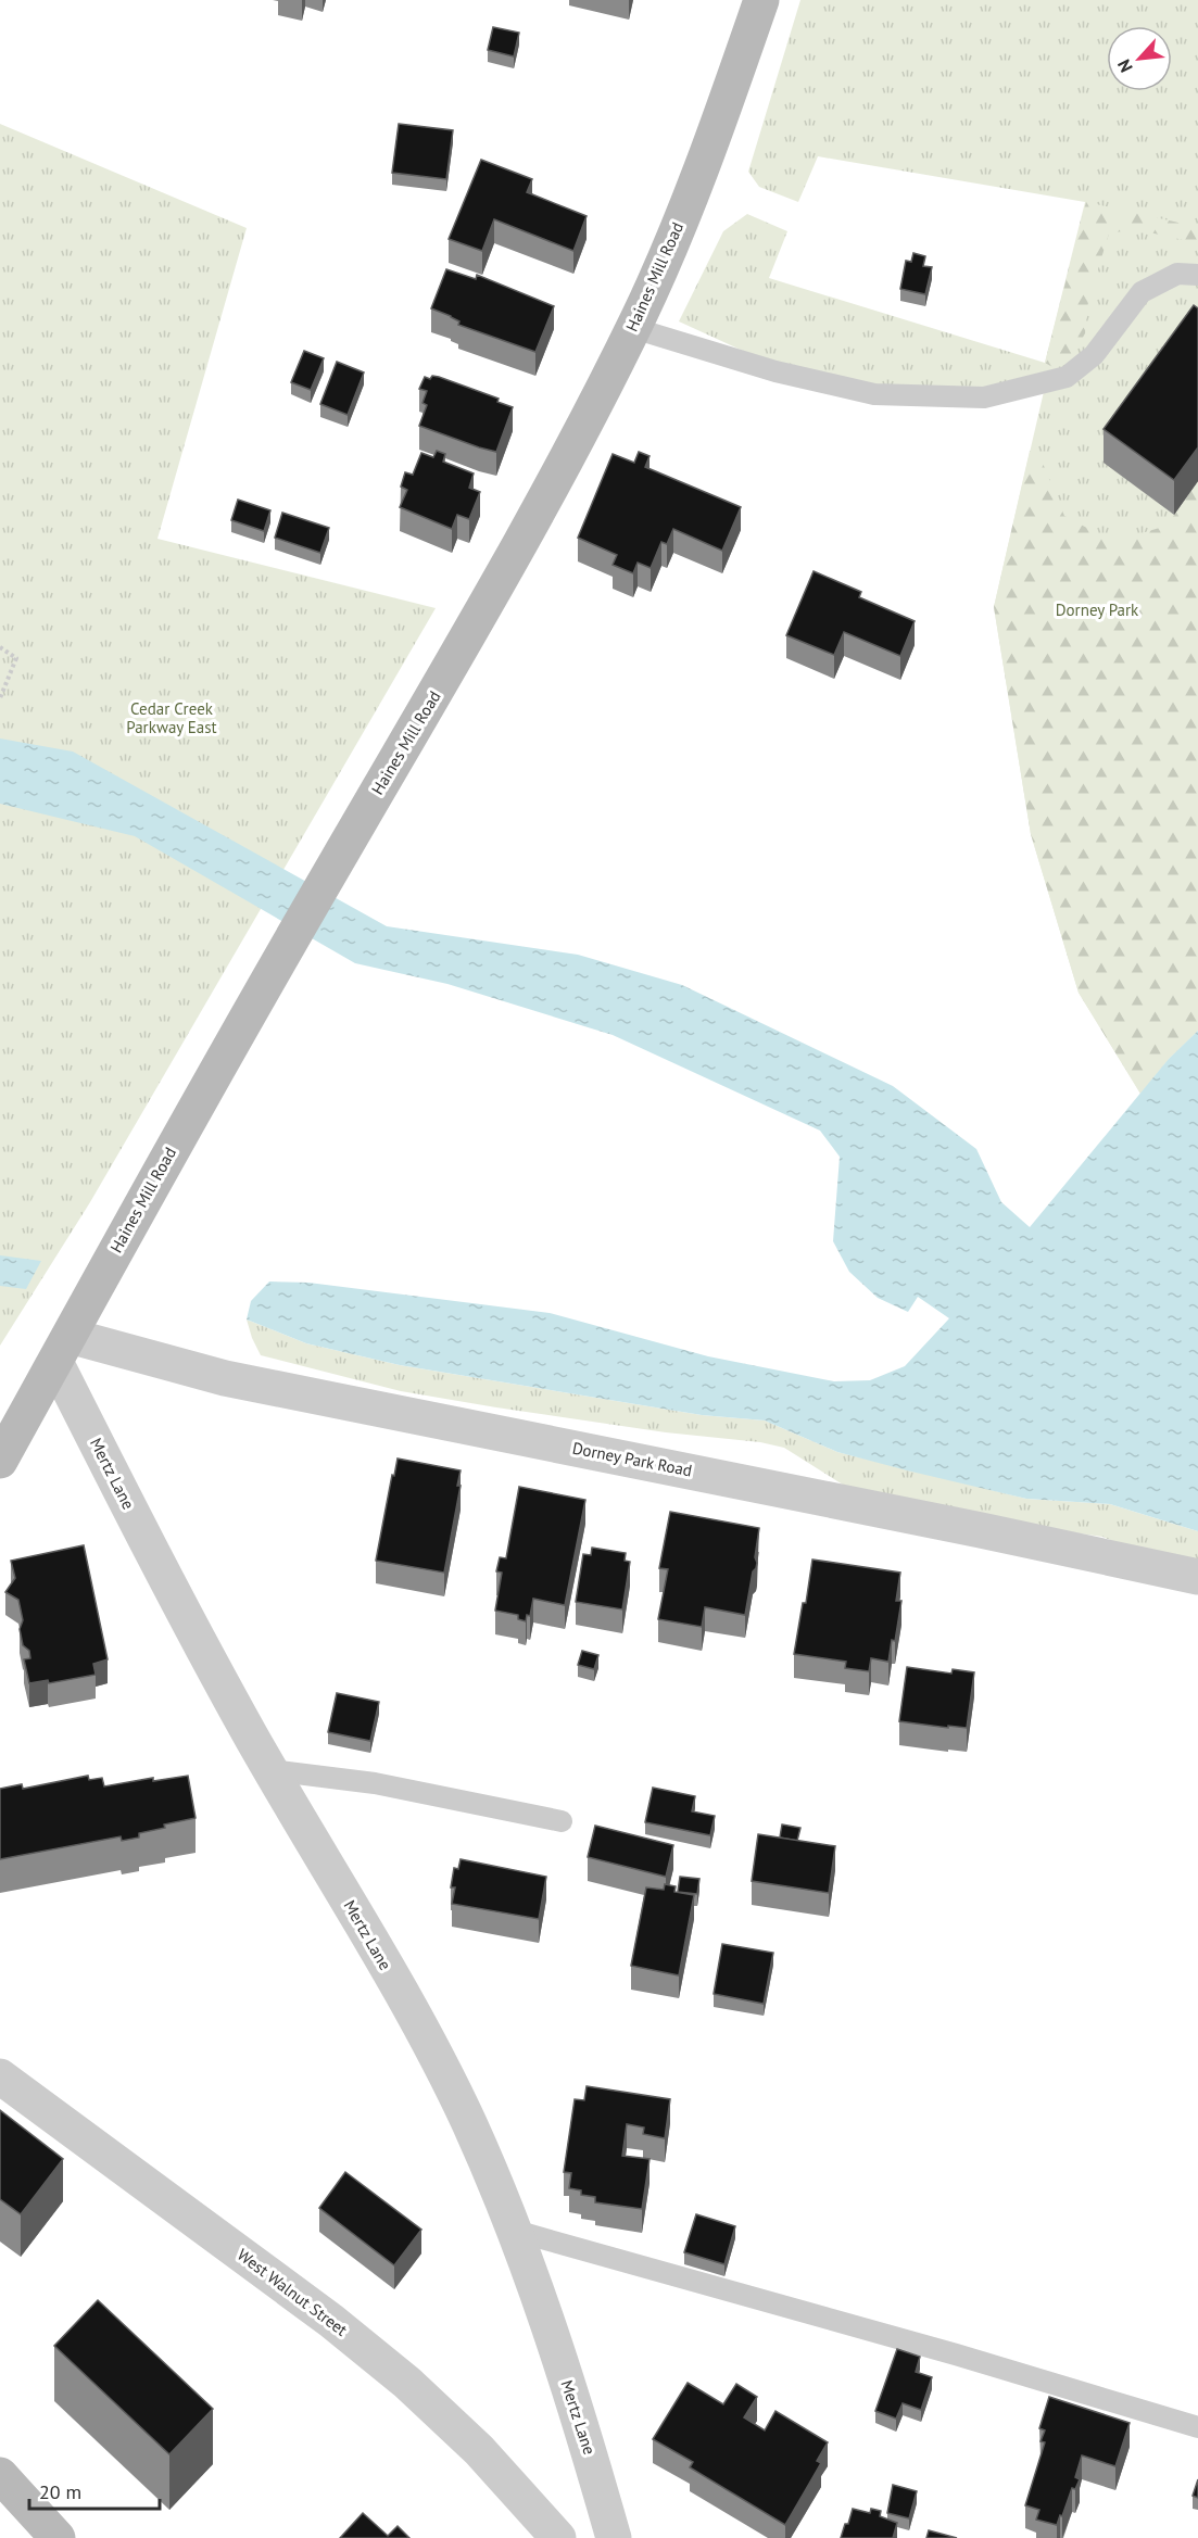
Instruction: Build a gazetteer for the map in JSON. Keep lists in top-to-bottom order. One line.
{"streets":{"street":["Haines Mill Road","Dorney Park Road","Mertz Lane","West Walnut Street"]},"crossings":[["Haines Mill Road","Dorney Park Road"],["Haines Mill Road","Mertz Lane"],["Dorney Park Road","Mertz Lane"]],"parks":["Dorney Park","Cedar Creek Parkway East"],"scale_bar":"20 m","north":"bottom left"}
